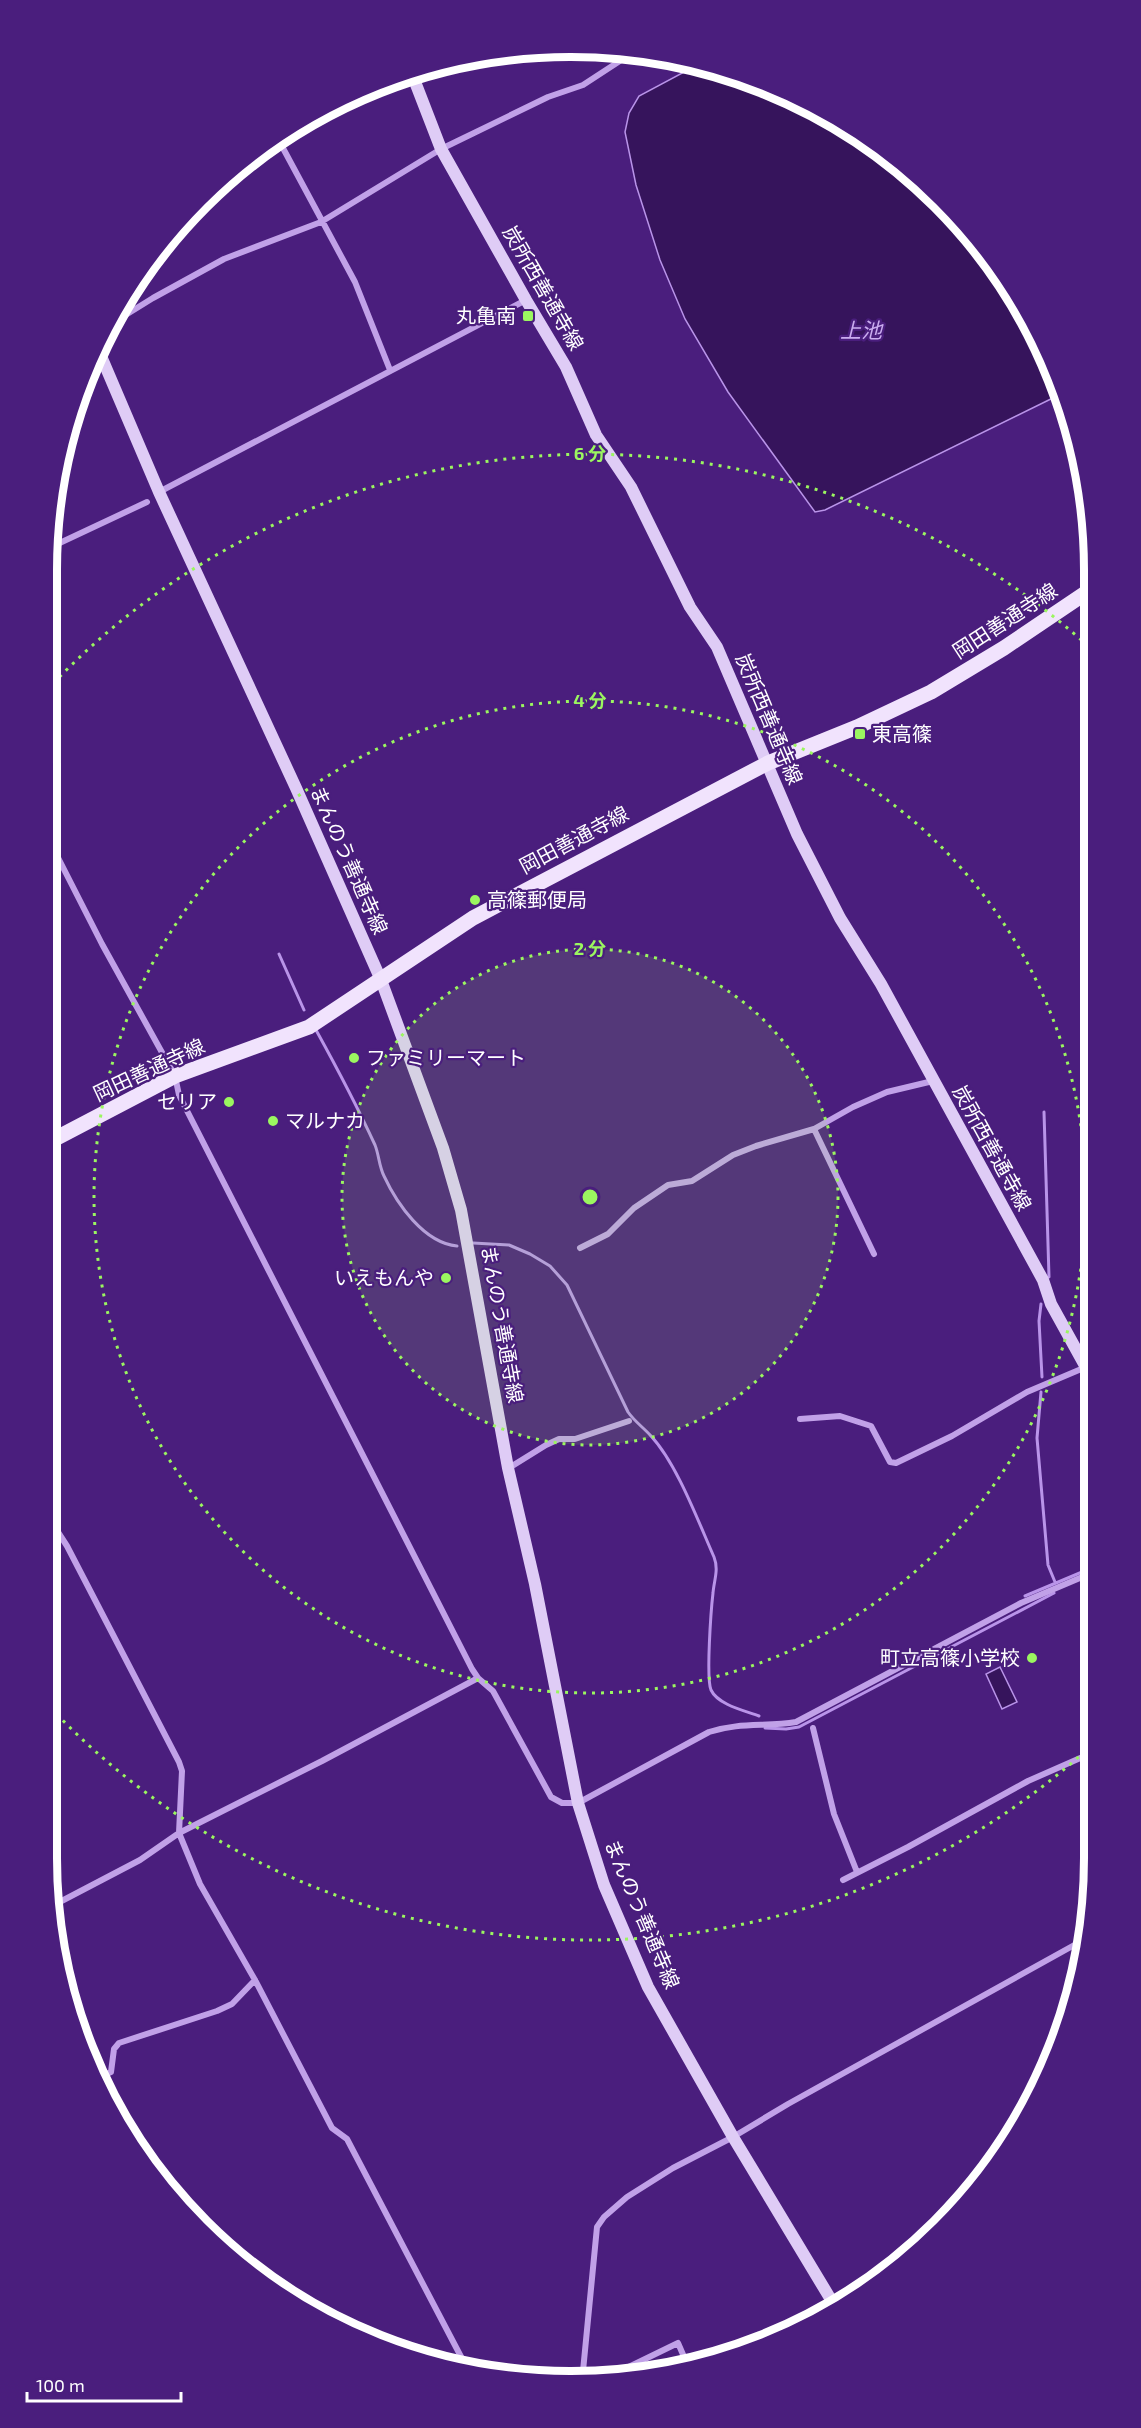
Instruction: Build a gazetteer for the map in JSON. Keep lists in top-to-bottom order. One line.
{"streets":{"main road":["炭所西善通寺線","岡田善通寺線","まんのう善通寺線"]},"crossings":[["炭所西善通寺線","岡田善通寺線"],["岡田善通寺線","まんのう善通寺線"]],"water":["上池"],"places":{"transit":["丸亀南","東高篠"],"other":["高篠郵便局","ファミリーマート","セリア","マルナカ","いえもんや","町立高篠小学校"]},"scale_bar":"100 m","rings":["6 分","4 分","2 分"]}
